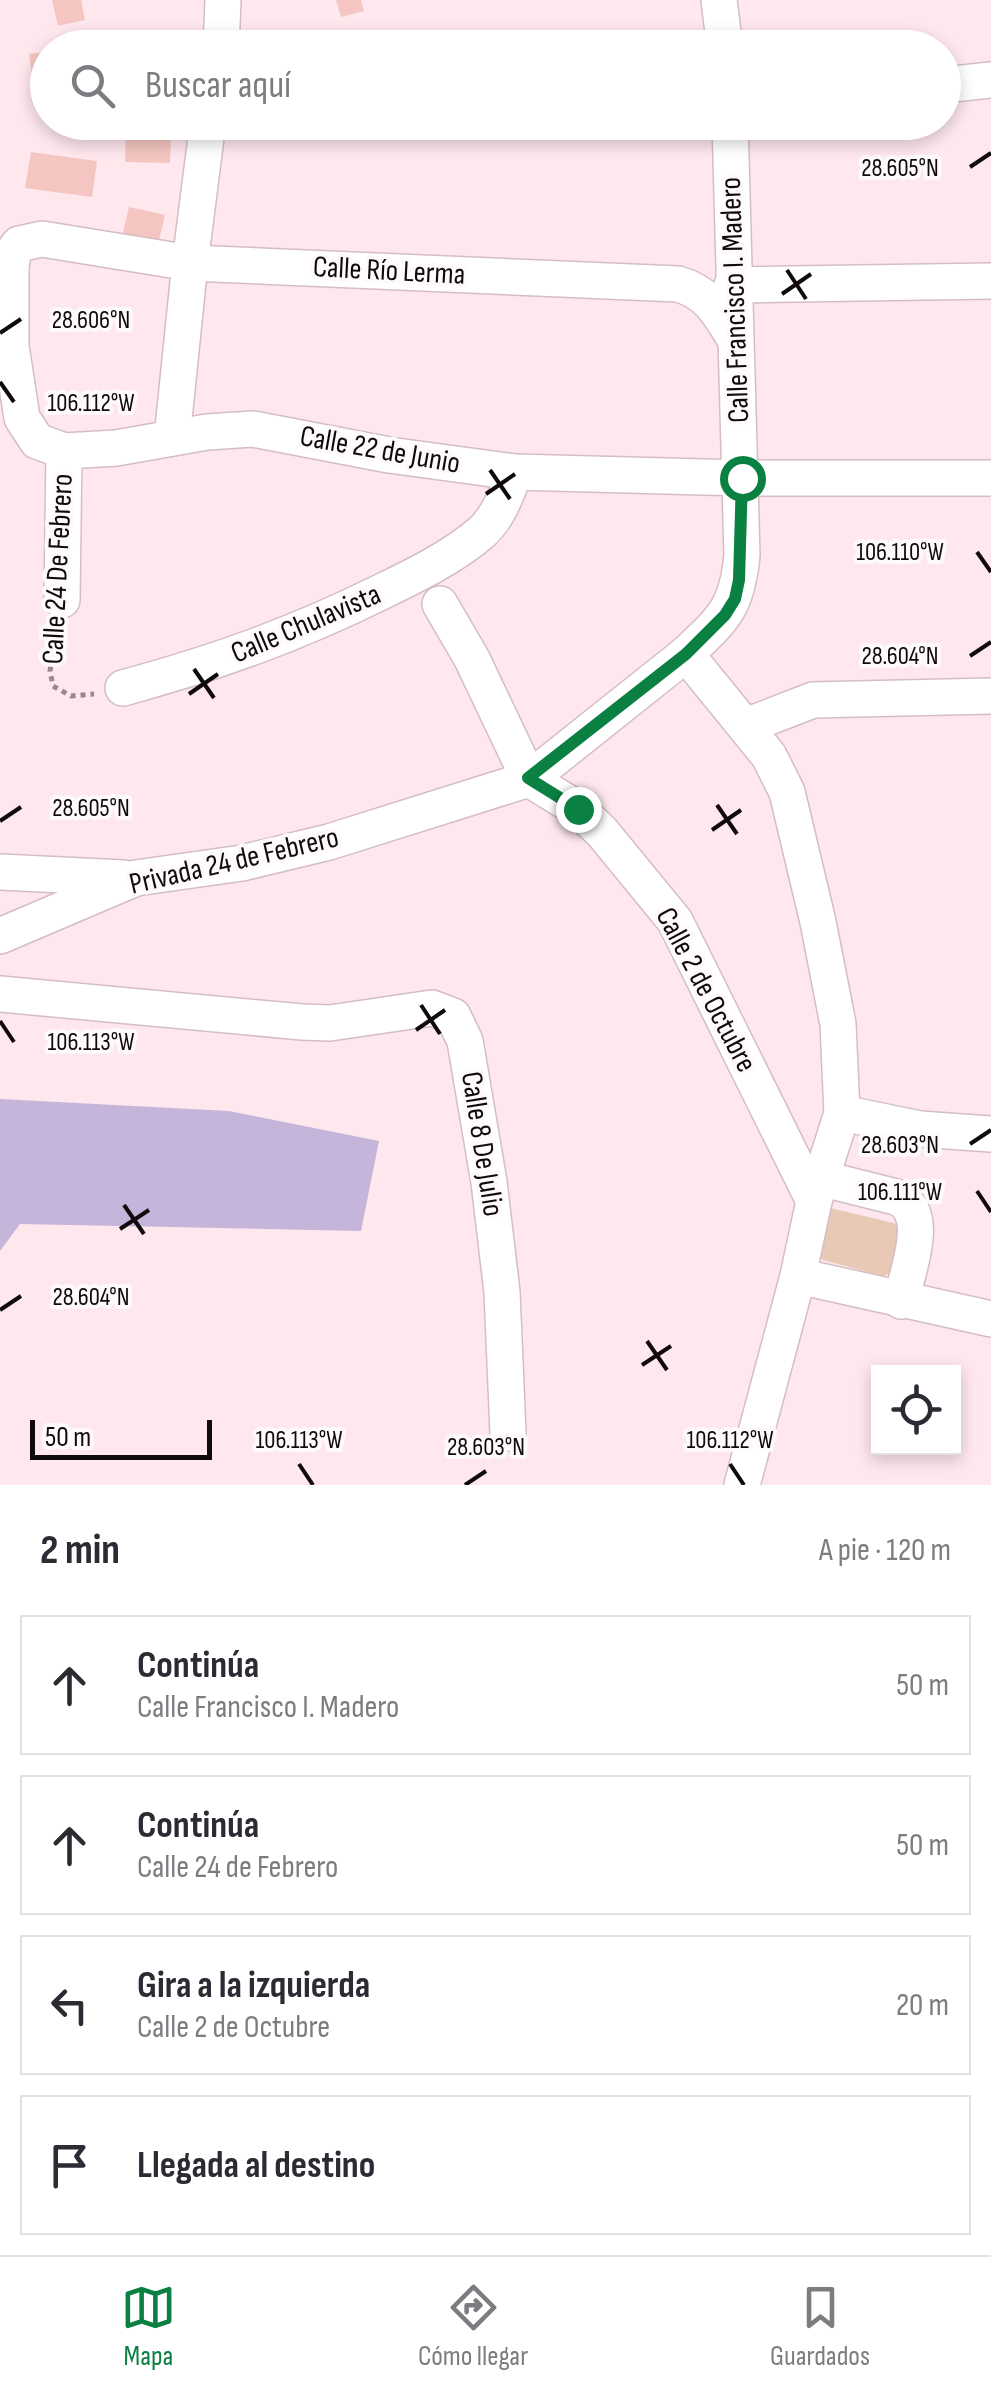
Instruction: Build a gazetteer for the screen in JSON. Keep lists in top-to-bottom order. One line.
{"streets":{"street":["Calle Río Lerma","Calle Francisco I. Madero","Calle 22 de Junio","Calle 24 De Febrero","Calle Chulavista","Privada 24 de Febrero","Calle 2 de Octubre","Calle 8 De Julio"]},"crossings":[["Calle Río Lerma","Calle Francisco I. Madero"],["Calle Río Lerma","Calle 22 de Junio"],["Calle Río Lerma","Calle 24 De Febrero"],["Calle Francisco I. Madero","Calle 22 de Junio"],["Calle 22 de Junio","Calle 24 De Febrero"],["Calle 22 de Junio","Calle Chulavista"],["Calle 24 De Febrero","Calle Chulavista"],["Privada 24 de Febrero","Calle 2 de Octubre"]],"scale_bar":"50 m","page":{"search":"Buscar aquí","scale":"50 m","heading":["2 min","A pie · 120 m"],"list":[["Continúa","Calle Francisco I. Madero","50 m"],["Continúa","Calle 24 de Febrero","50 m"],["Gira a la izquierda","Calle 2 de Octubre","20 m"],"Llegada al destino"],"nav":["Mapa","Cómo llegar","Guardados"]},"coordinates":["28.605°N","28.606°N","106.112°W","106.110°W","28.604°N","106.113°W","28.603°N","106.111°W"]}
